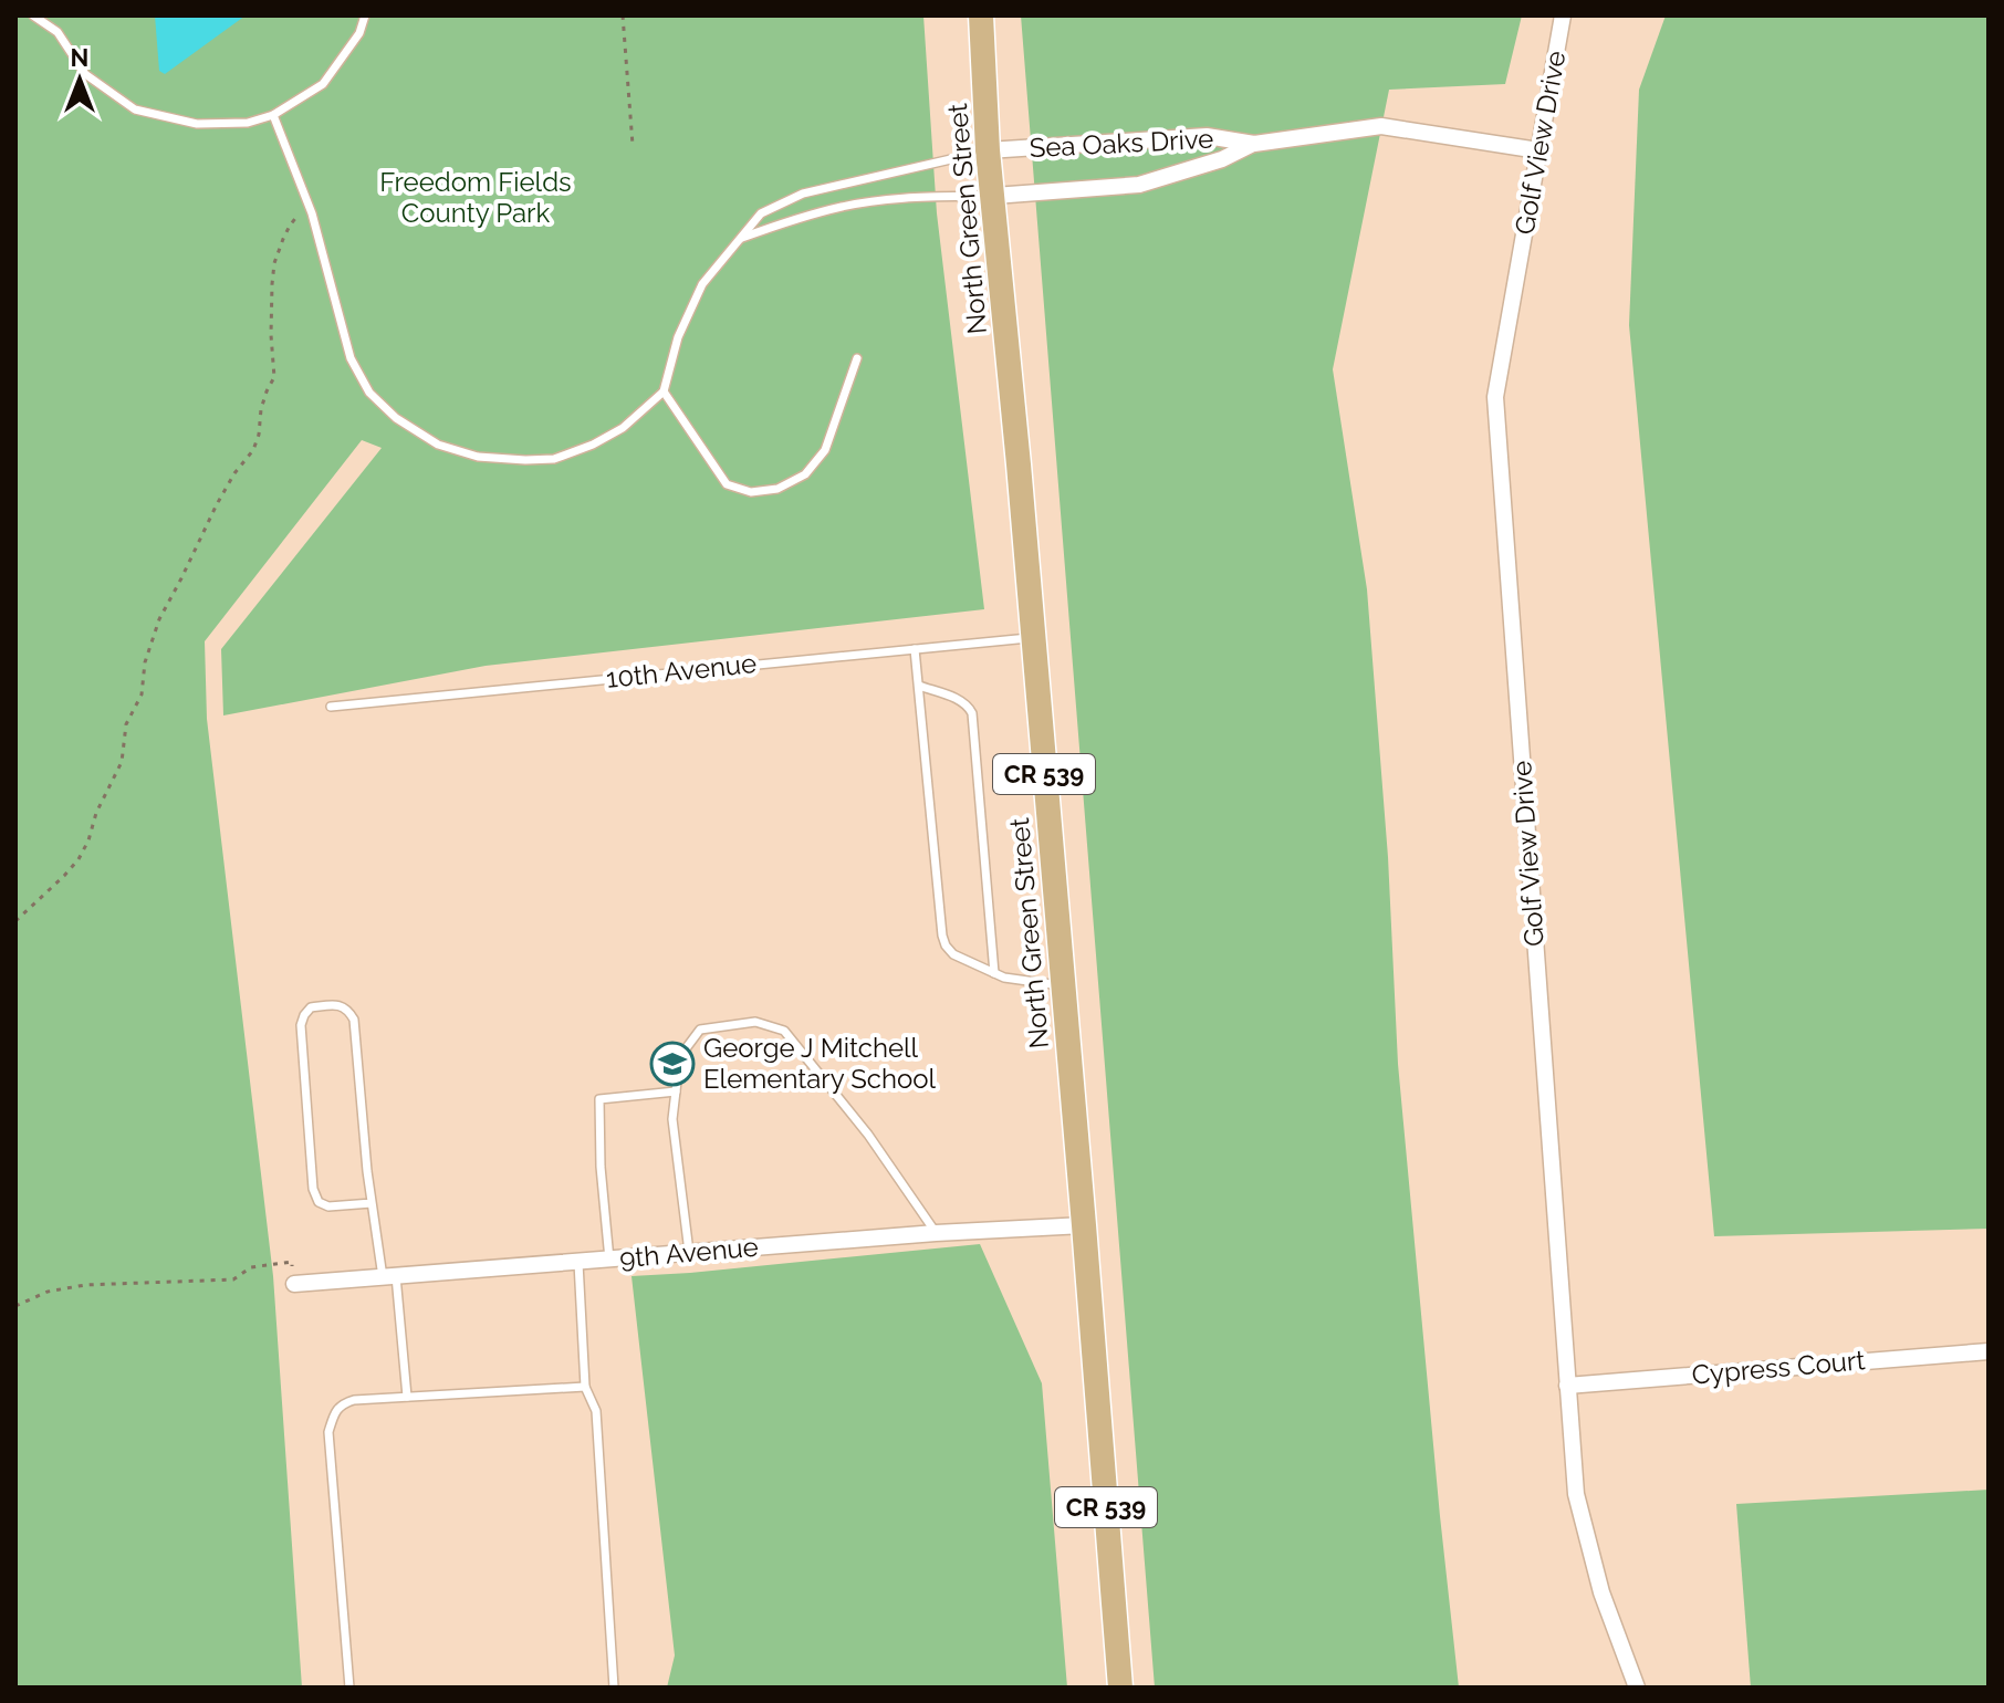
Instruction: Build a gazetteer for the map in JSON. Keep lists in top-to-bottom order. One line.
{"streets":{"main road":["North Green Street","CR 539"],"street":["Golf View Drive","Sea Oaks Drive","9th Avenue","Cypress Court"],"lane":["10th Avenue"]},"crossings":[["Golf View Drive","Sea Oaks Drive"],["Golf View Drive","Cypress Court"],["Sea Oaks Drive","North Green Street"],["North Green Street","10th Avenue"],["North Green Street","9th Avenue"]],"parks":["Freedom Fields County Park"],"places":{"school or university":["George J Mitchell Elementary School"]},"north":"top"}
